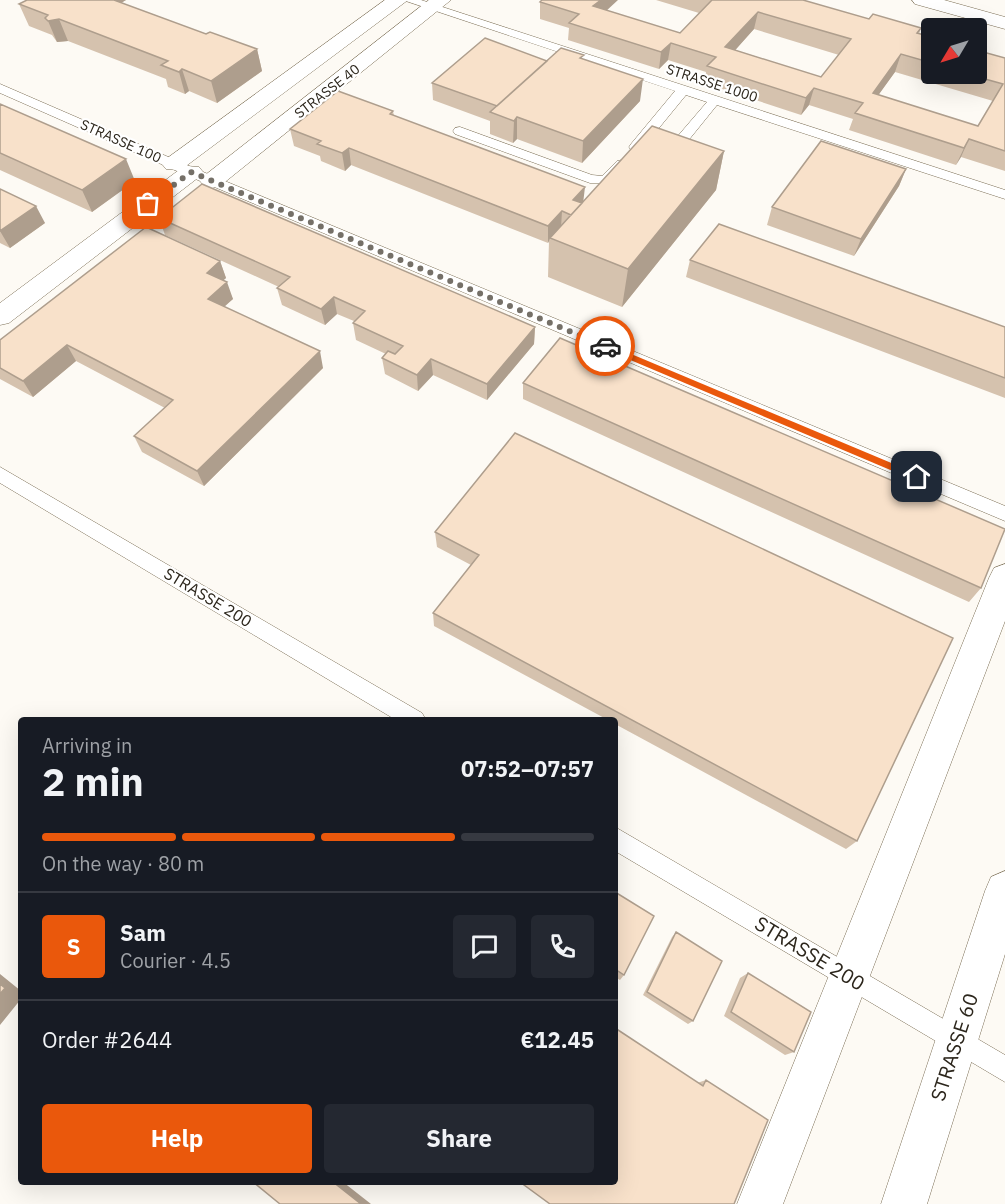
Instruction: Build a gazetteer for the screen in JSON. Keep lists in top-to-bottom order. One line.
{"streets":{"street":["STRASSE 40","STRASSE 60"],"lane":["STRASSE 1000","STRASSE 100","STRASSE 200"]},"crossings":[["STRASSE 1000","STRASSE 40"],["STRASSE 40","STRASSE 100"],["STRASSE 200","STRASSE 60"]],"north":"bottom left","page":{"heading":["2 min","Arriving in","07:52–07:57"],"panel":["Sam","Courier · 4.5","Order #2644","€12.45"],"bar":"On the way · 80 m","round":"S","buttons":["Help","Share"]}}
